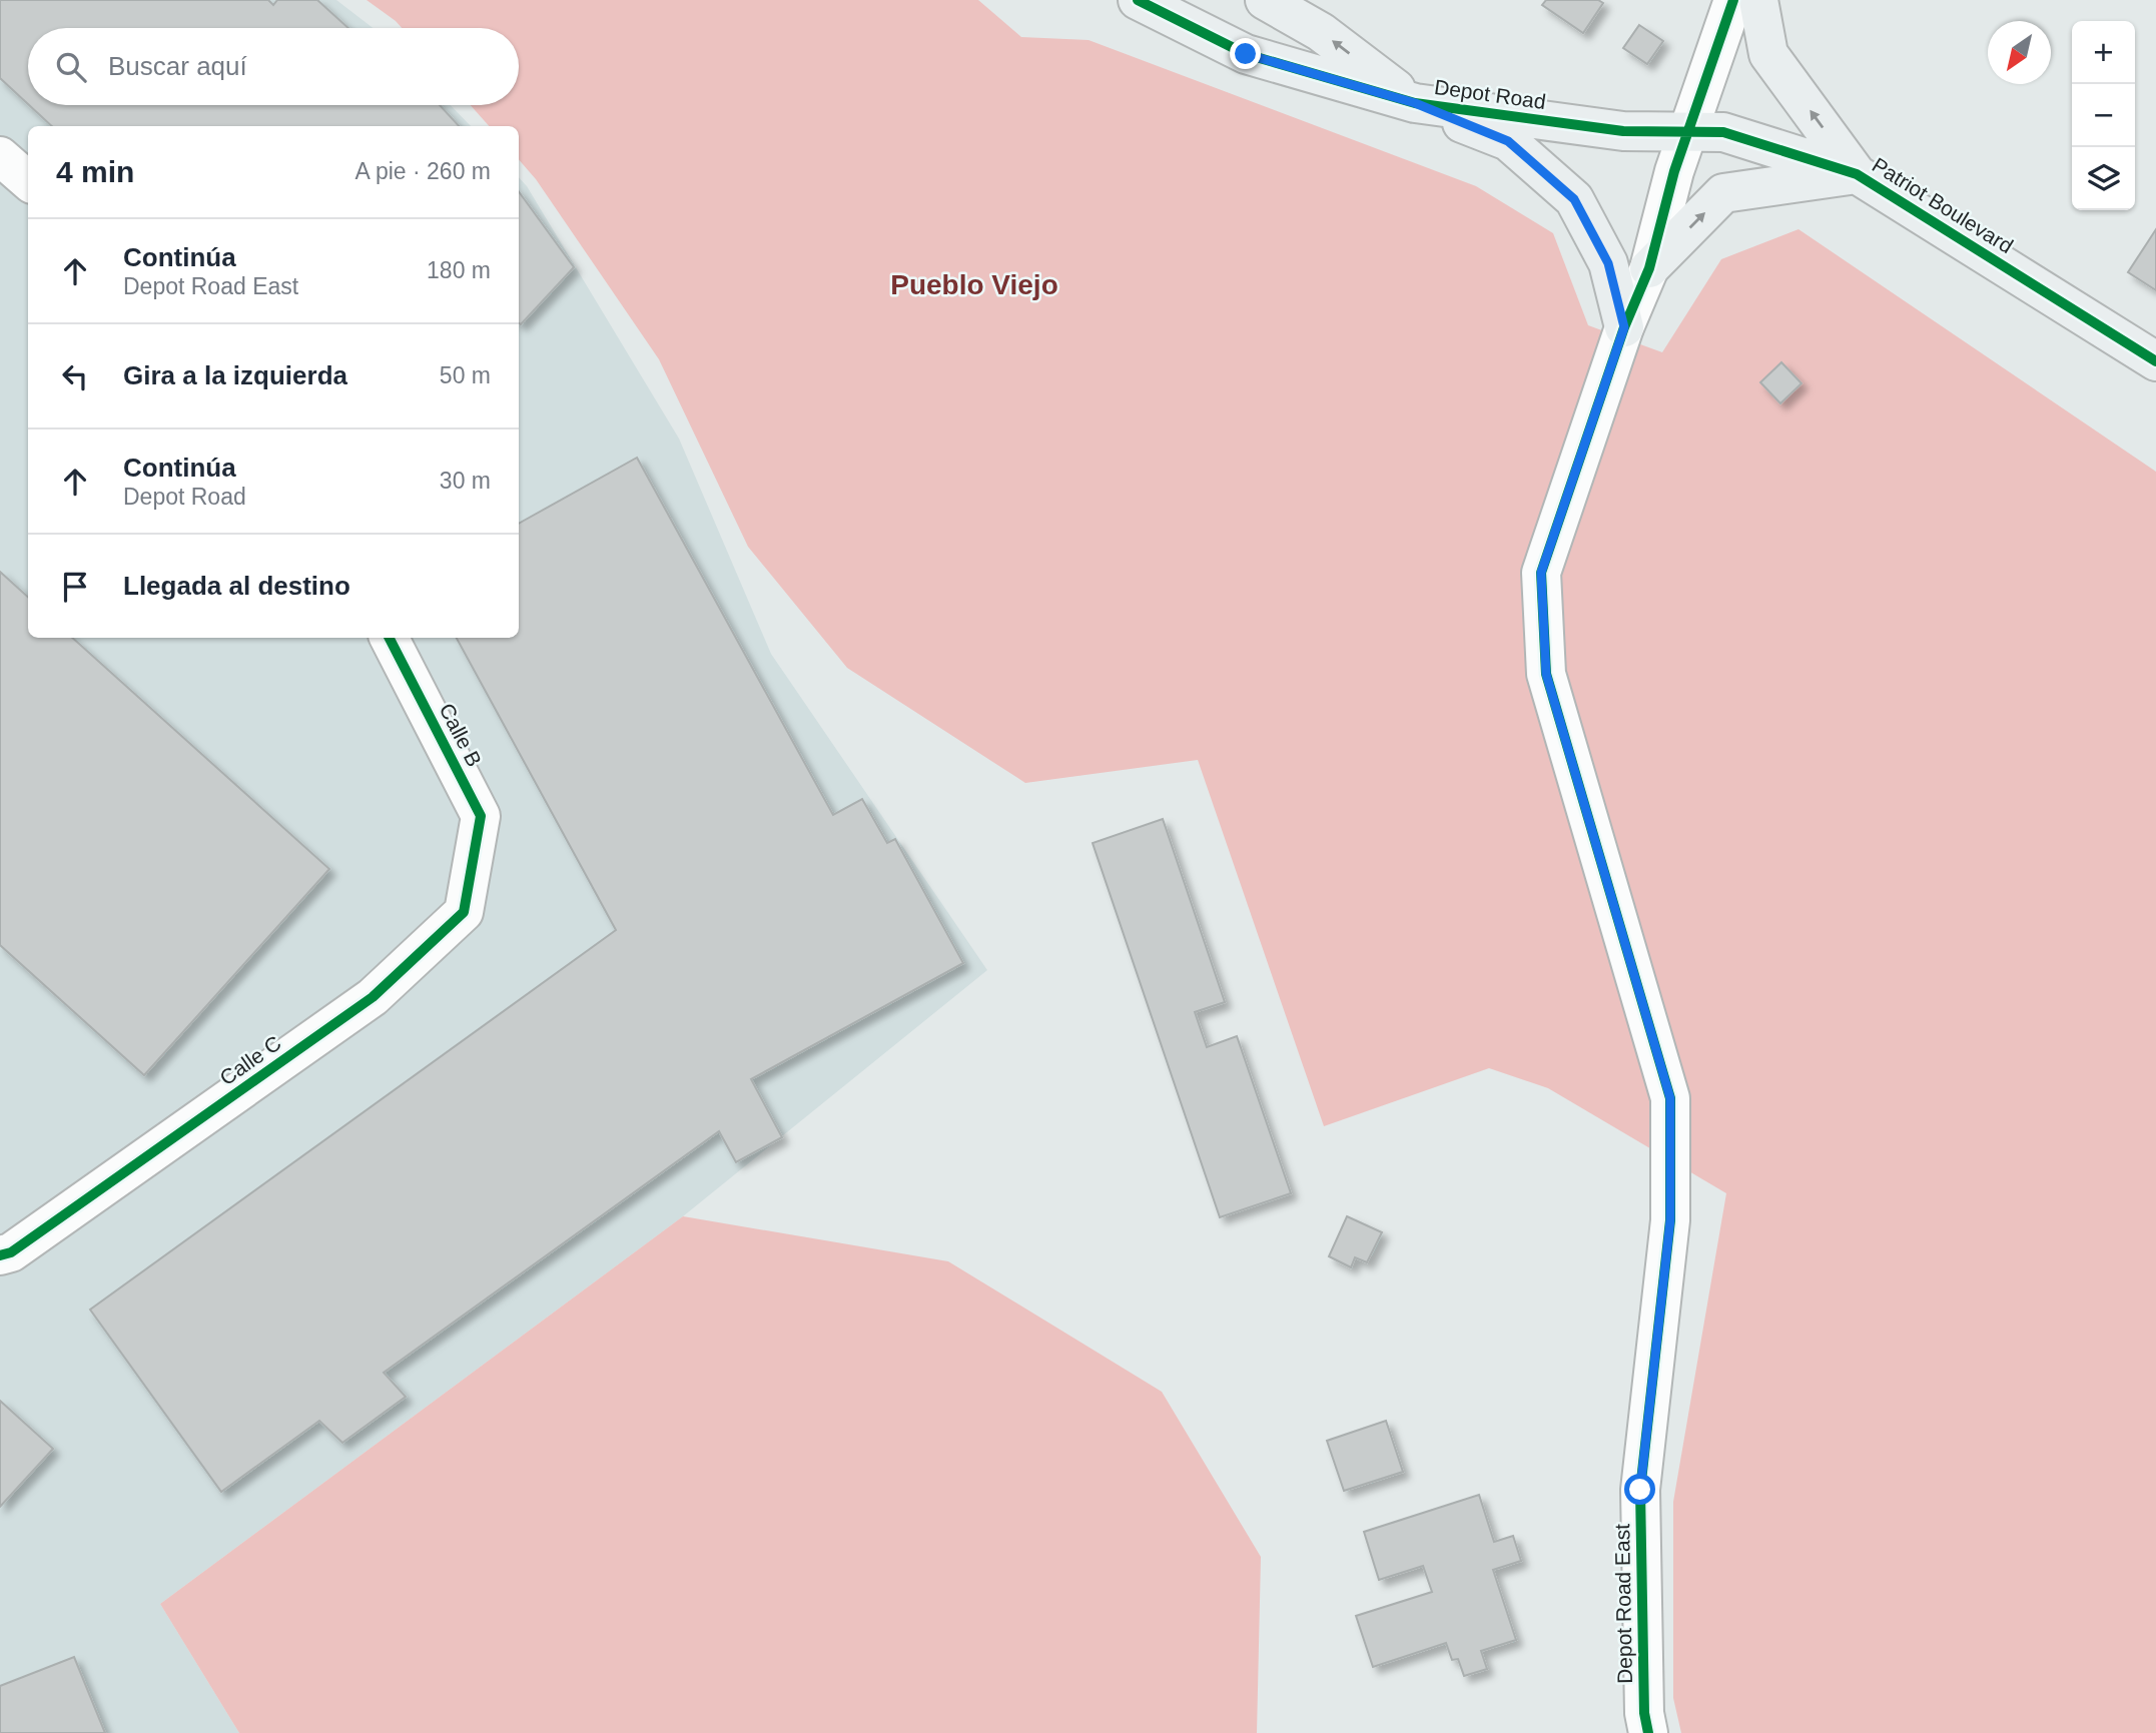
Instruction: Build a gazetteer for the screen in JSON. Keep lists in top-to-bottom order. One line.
{"streets":{"street":["Depot Road","Patriot Boulevard","Calle B","Calle C","Depot Road East"]},"crossings":[["Depot Road","Patriot Boulevard"],["Depot Road","Depot Road East"],["Patriot Boulevard","Depot Road East"],["Calle B","Calle C"]],"districts":["Pueblo Viejo"],"north":"bottom left","page":{"map_buttons":["+","−"],"search":"Buscar aquí","heading":["4 min","A pie · 260 m"],"list":[["Continúa","Depot Road East","180 m"],["Gira a la izquierda","50 m"],["Continúa","Depot Road","30 m"],"Llegada al destino"]}}
